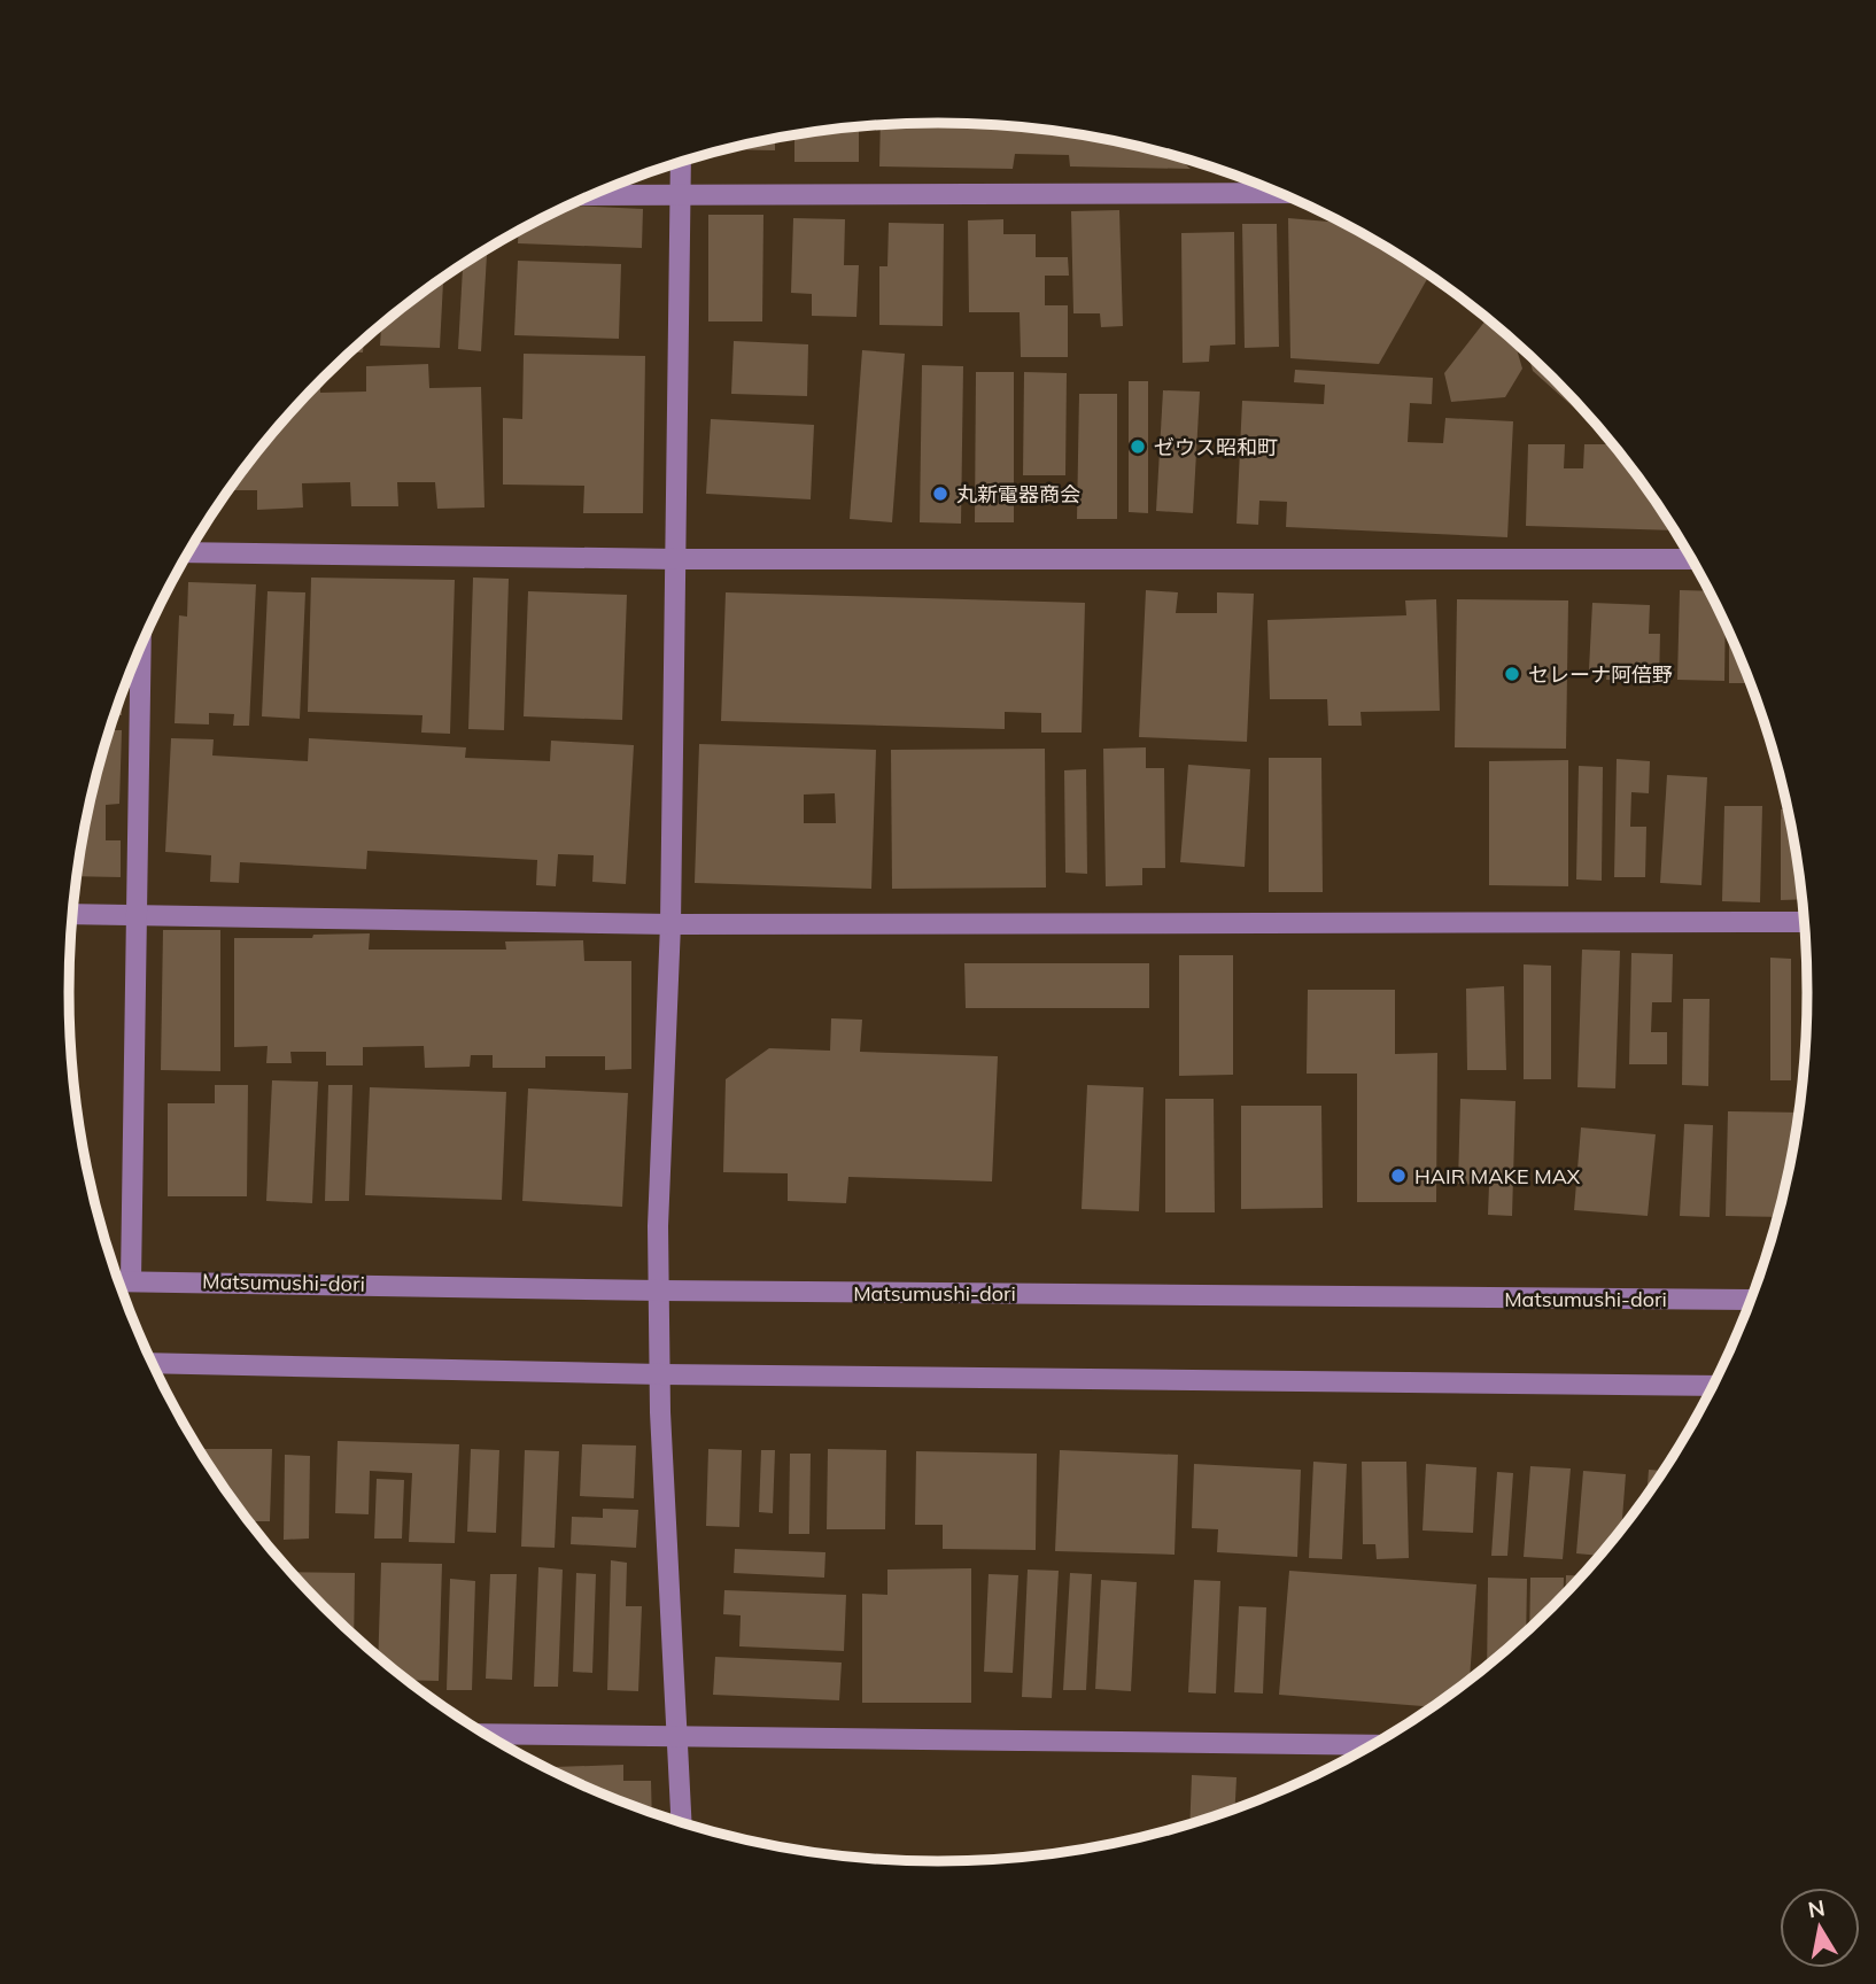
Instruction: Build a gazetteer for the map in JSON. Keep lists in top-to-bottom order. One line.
{"streets":{"street":["Matsumushi-dori"]},"places":["ゼウス昭和町","丸新電器商会","セレーナ阿倍野","HAIR MAKE MAX"],"north":"top"}
